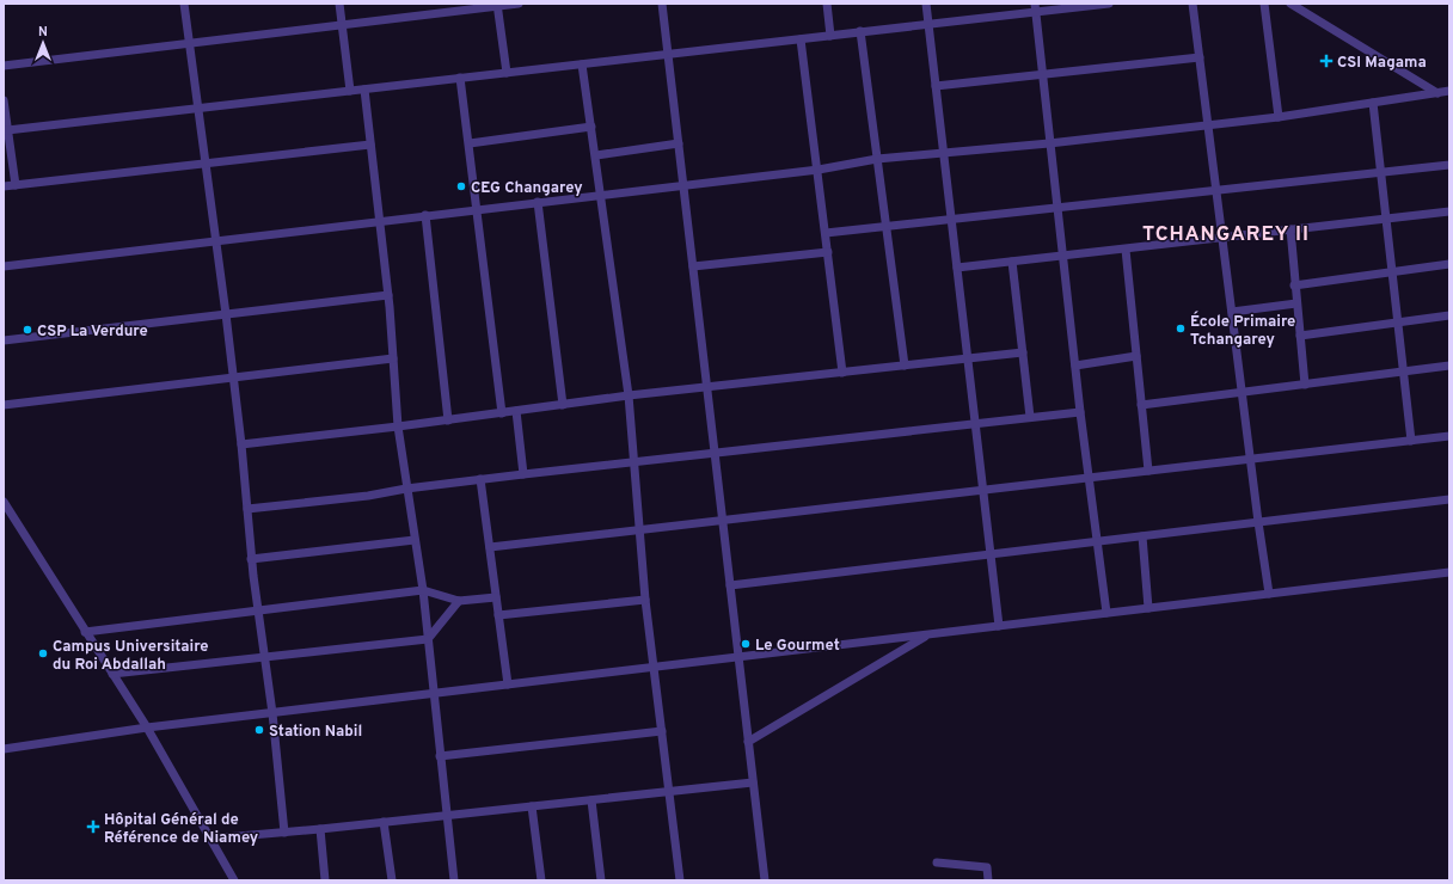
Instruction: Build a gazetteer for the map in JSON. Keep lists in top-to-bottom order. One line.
{"districts":["TCHANGAREY II"],"places":{"health":["CSI Magama","Hôpital Général de Référence de Niamey"],"other":["CEG Changarey","École Primaire Tchangarey","CSP La Verdure","Le Gourmet","Campus Universitaire du Roi Abdallah","Station Nabil"]},"north":"top"}
